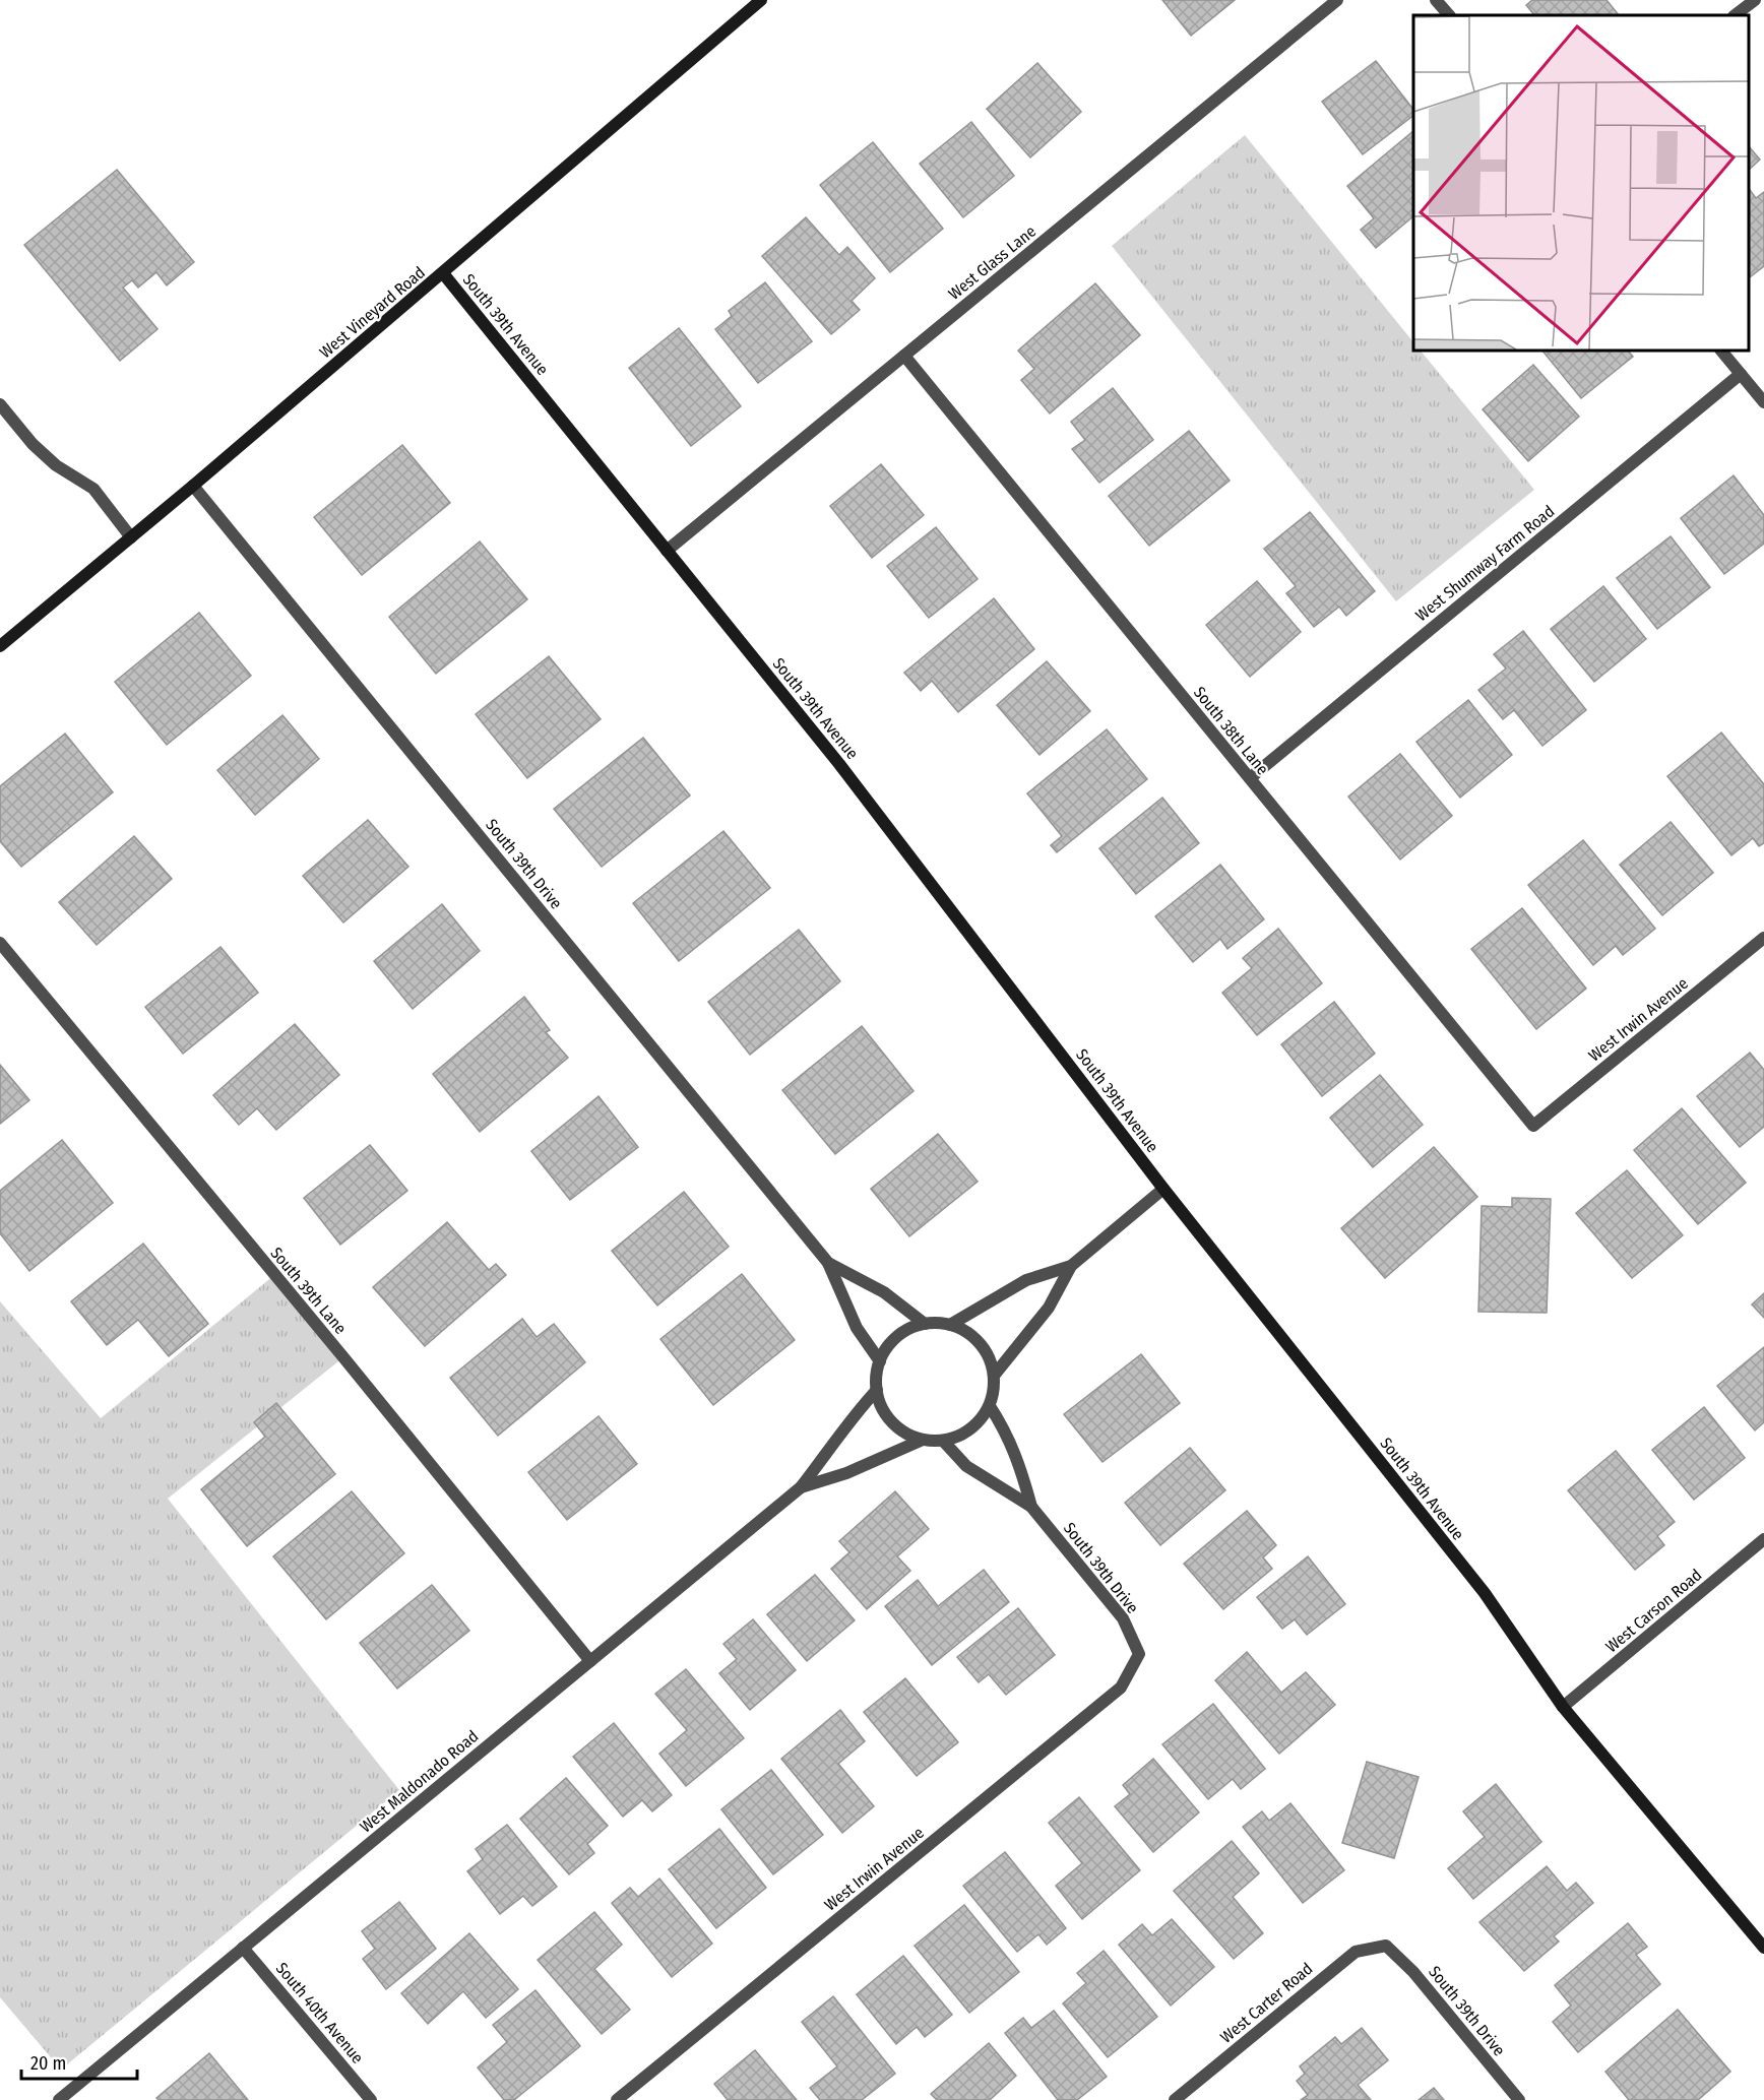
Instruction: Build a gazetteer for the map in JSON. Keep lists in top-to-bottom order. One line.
{"streets":{"street":["West Glass Lane","West Vineyard Road","South 39th Avenue","West Shumway Farm Road","South 38th Lane","South 39th Drive","West Irwin Avenue","South 39th Lane","West Carson Road","West Maldonado Road","West Carter Road","South 40th Avenue"]},"crossings":[["West Glass Lane","South 39th Avenue"],["West Glass Lane","South 38th Lane"],["West Vineyard Road","South 39th Avenue"],["West Vineyard Road","South 39th Drive"],["South 39th Avenue","West Carson Road"],["West Shumway Farm Road","South 38th Lane"],["South 38th Lane","West Irwin Avenue"],["South 39th Drive","West Irwin Avenue"],["South 39th Drive","West Maldonado Road"],["South 39th Drive","West Carter Road"],["South 39th Lane","West Maldonado Road"],["West Maldonado Road","South 40th Avenue"]],"scale_bar":"20 m"}
